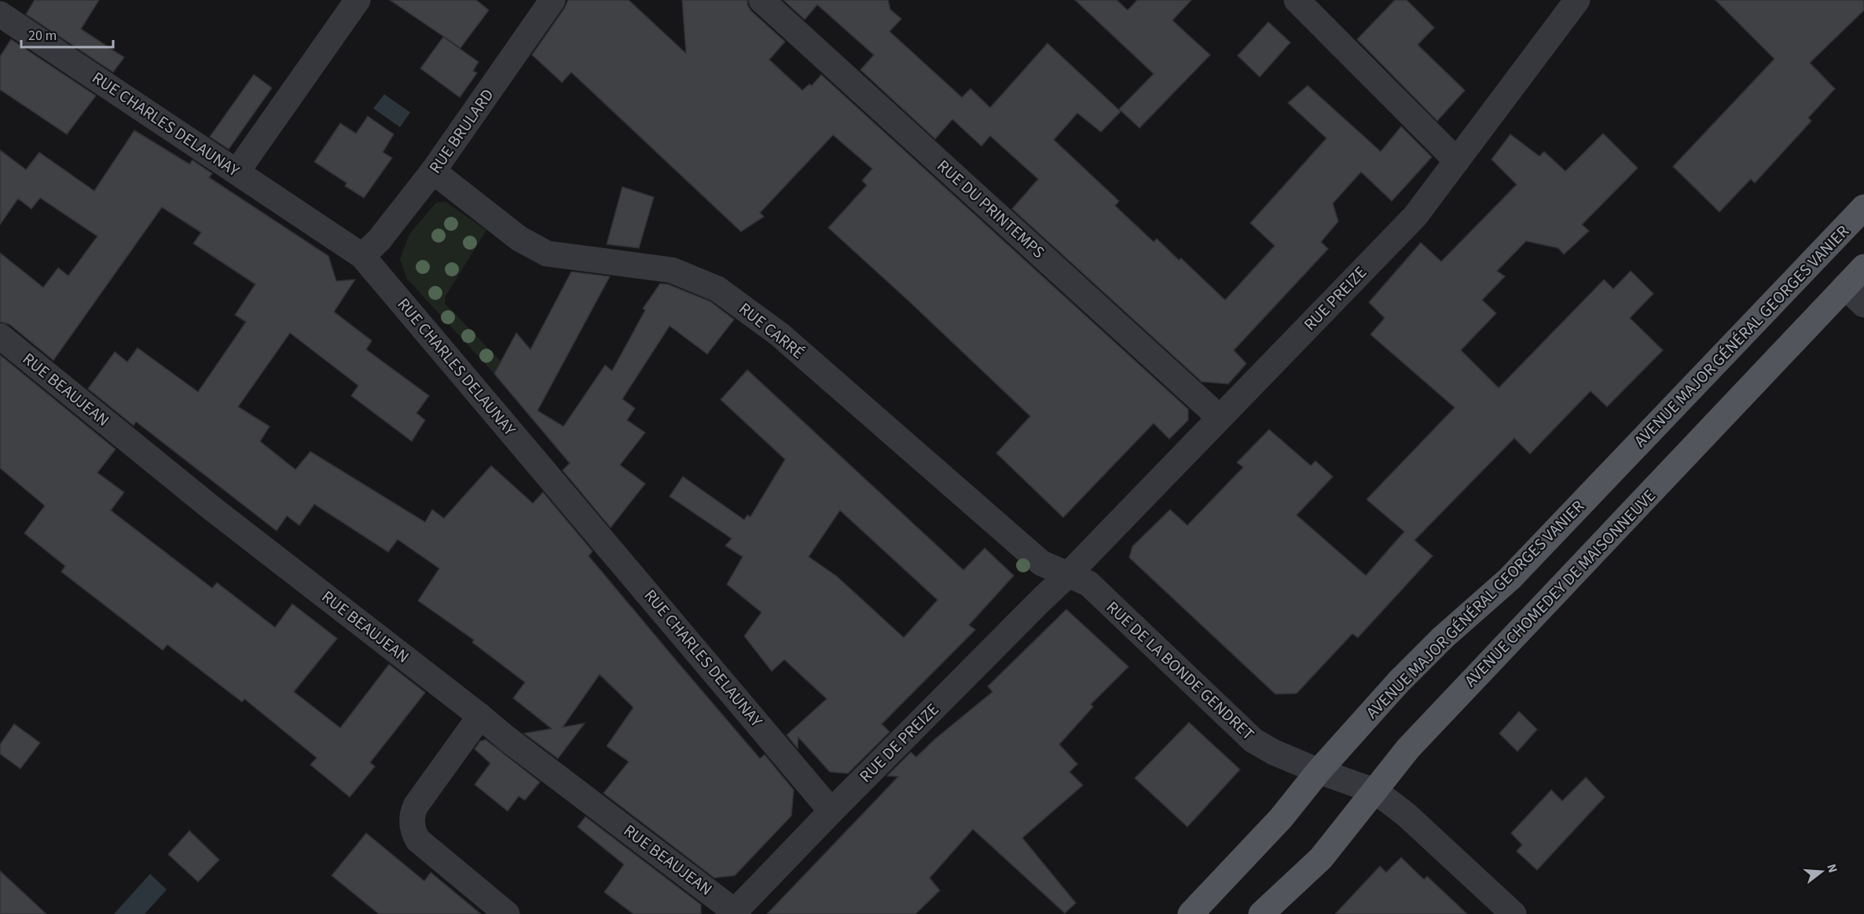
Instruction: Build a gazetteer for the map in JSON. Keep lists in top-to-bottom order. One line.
{"streets":{"main road":["AVENUE MAJOR GÉNÉRAL GEORGES VANIER","AVENUE CHOMEDEY DE MAISONNEUVE"],"street":["RUE CHARLES DELAUNAY","RUE BRULARD","RUE DU PRINTEMPS","RUE PREIZE","RUE CARRÉ","RUE BEAUJEAN","RUE DE LA BONDE GENDRET","RUE DE PREIZE"]},"crossings":[["RUE CHARLES DELAUNAY","RUE BRULARD"],["RUE CHARLES DELAUNAY","RUE DE PREIZE"],["RUE BRULARD","RUE CARRÉ"],["RUE DU PRINTEMPS","RUE PREIZE"],["RUE PREIZE","RUE CARRÉ"],["RUE PREIZE","RUE DE LA BONDE GENDRET"],["RUE PREIZE","RUE DE PREIZE"],["RUE CARRÉ","RUE DE LA BONDE GENDRET"],["RUE CARRÉ","RUE DE PREIZE"],["AVENUE MAJOR GÉNÉRAL GEORGES VANIER","RUE DE LA BONDE GENDRET"],["RUE BEAUJEAN","RUE DE PREIZE"],["AVENUE CHOMEDEY DE MAISONNEUVE","RUE DE LA BONDE GENDRET"],["RUE DE LA BONDE GENDRET","RUE DE PREIZE"]],"scale_bar":"20 m","north":"right"}
